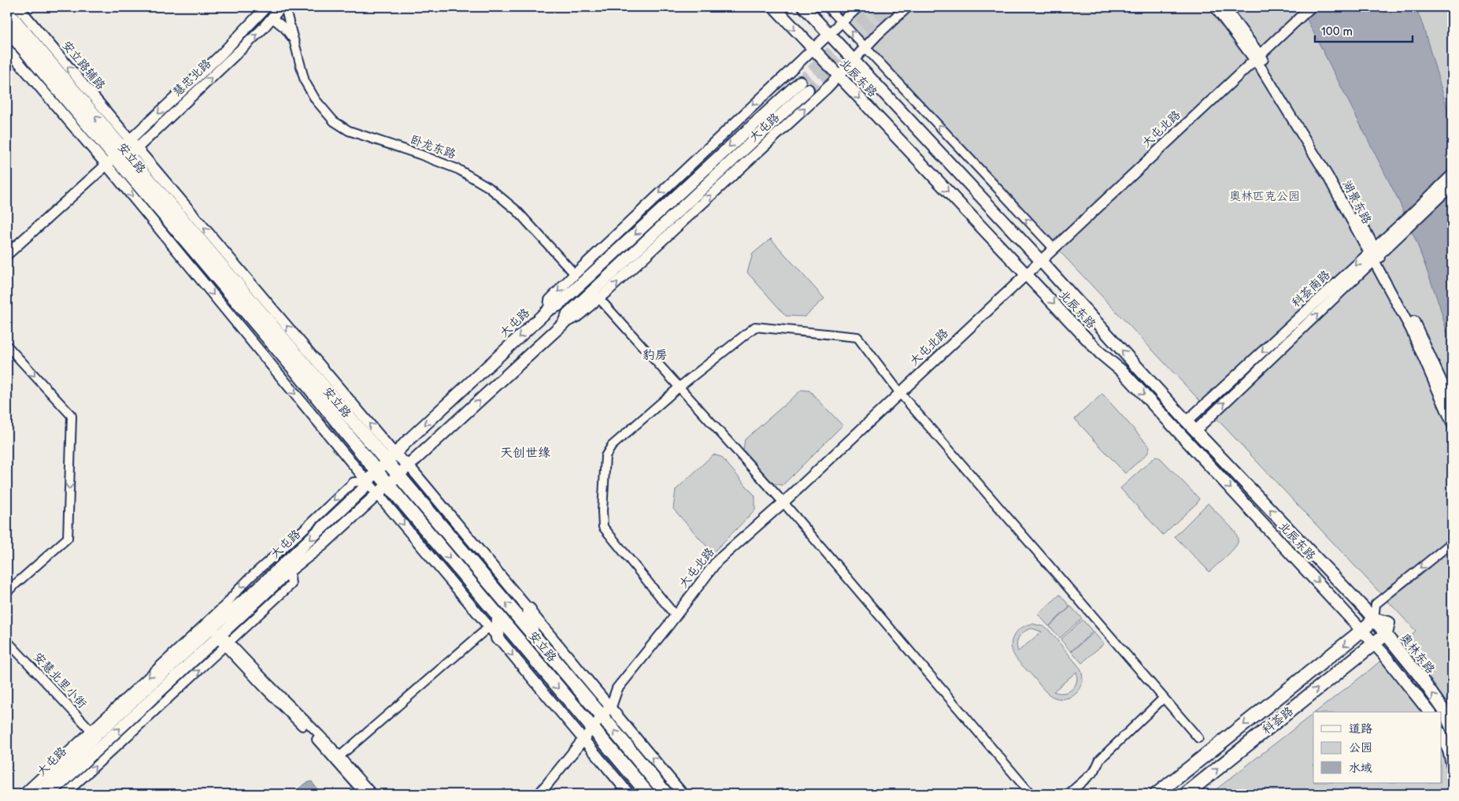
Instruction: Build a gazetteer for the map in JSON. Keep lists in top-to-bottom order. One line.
{"streets":{"main road":["北辰东路","大屯路","安立路","奥林东路","科荟路"],"street":["安立路辅路","慧忠北路","大屯北路","卧龙东路","湖景东路","科荟南路","安慧北里小街"]},"crossings":[["安立路辅路","慧忠北路"],["安立路辅路","安立路"],["慧忠北路","卧龙东路"],["慧忠北路","安立路"],["北辰东路","大屯路"],["北辰东路","大屯北路"],["北辰东路","科荟南路"],["北辰东路","科荟路"],["大屯路","卧龙东路"],["大屯路","安立路"],["大屯路","安慧北里小街"],["大屯北路","安立路"],["大屯北路","湖景东路"],["湖景东路","科荟南路"],["奥林东路","科荟路"]],"districts":["豹房","天创世缘"],"parks":["奥林匹克公园"],"legend":["道路","公园","水域"],"scale_bar":"100 m"}
